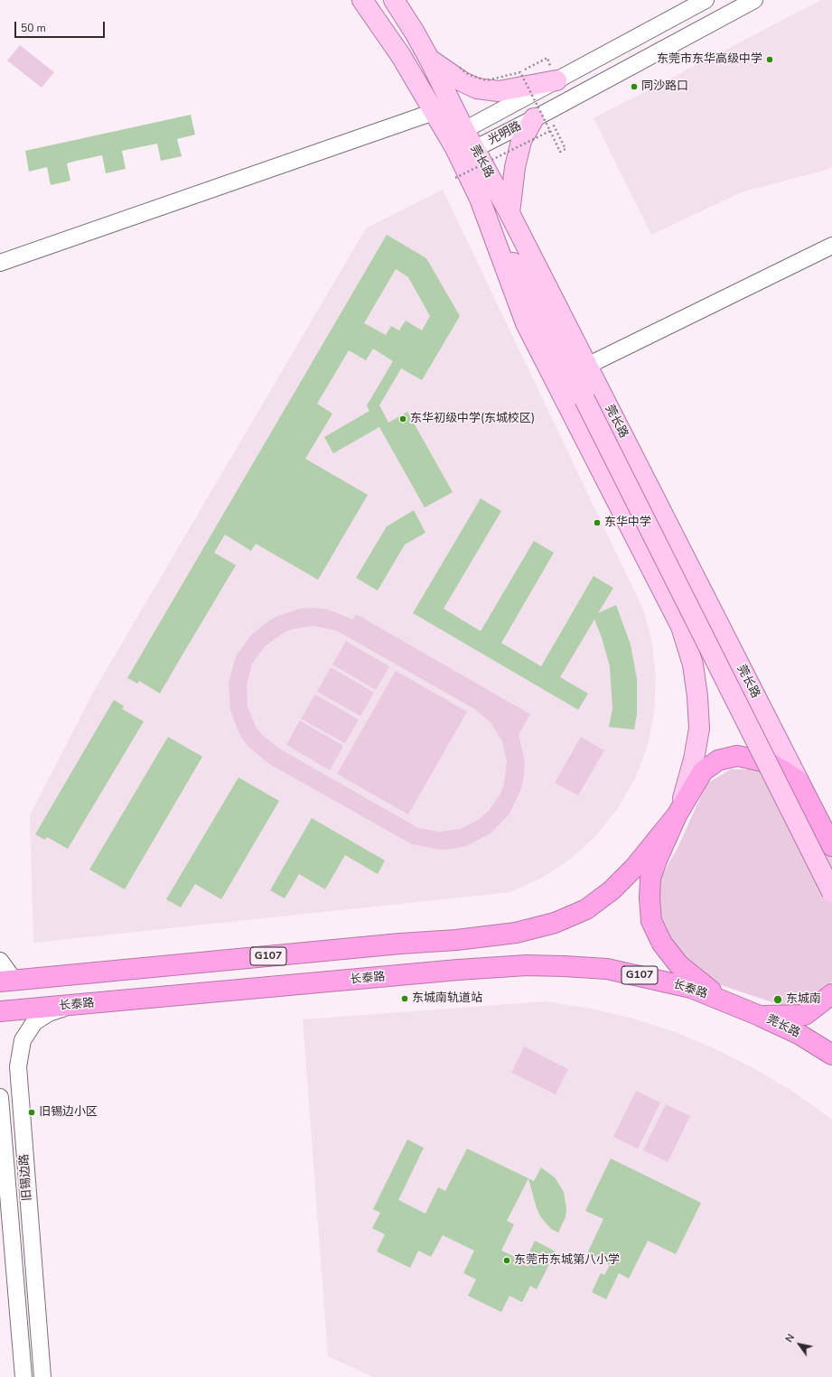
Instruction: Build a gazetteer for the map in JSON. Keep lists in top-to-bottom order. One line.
{"streets":{"highway":["莞长路","G107","长泰路"],"street":["光明路","旧锡边路"]},"crossings":[["光明路","莞长路"],["莞长路","G107"],["莞长路","长泰路"],["长泰路","旧锡边路"]],"places":["东莞市东华高级中学","同沙路口","东华初级中学(东城校区)","东华中学","东城南轨道站","东城南","旧锡边小区","东莞市东城第八小学"],"scale_bar":"50 m","north":"top left"}
